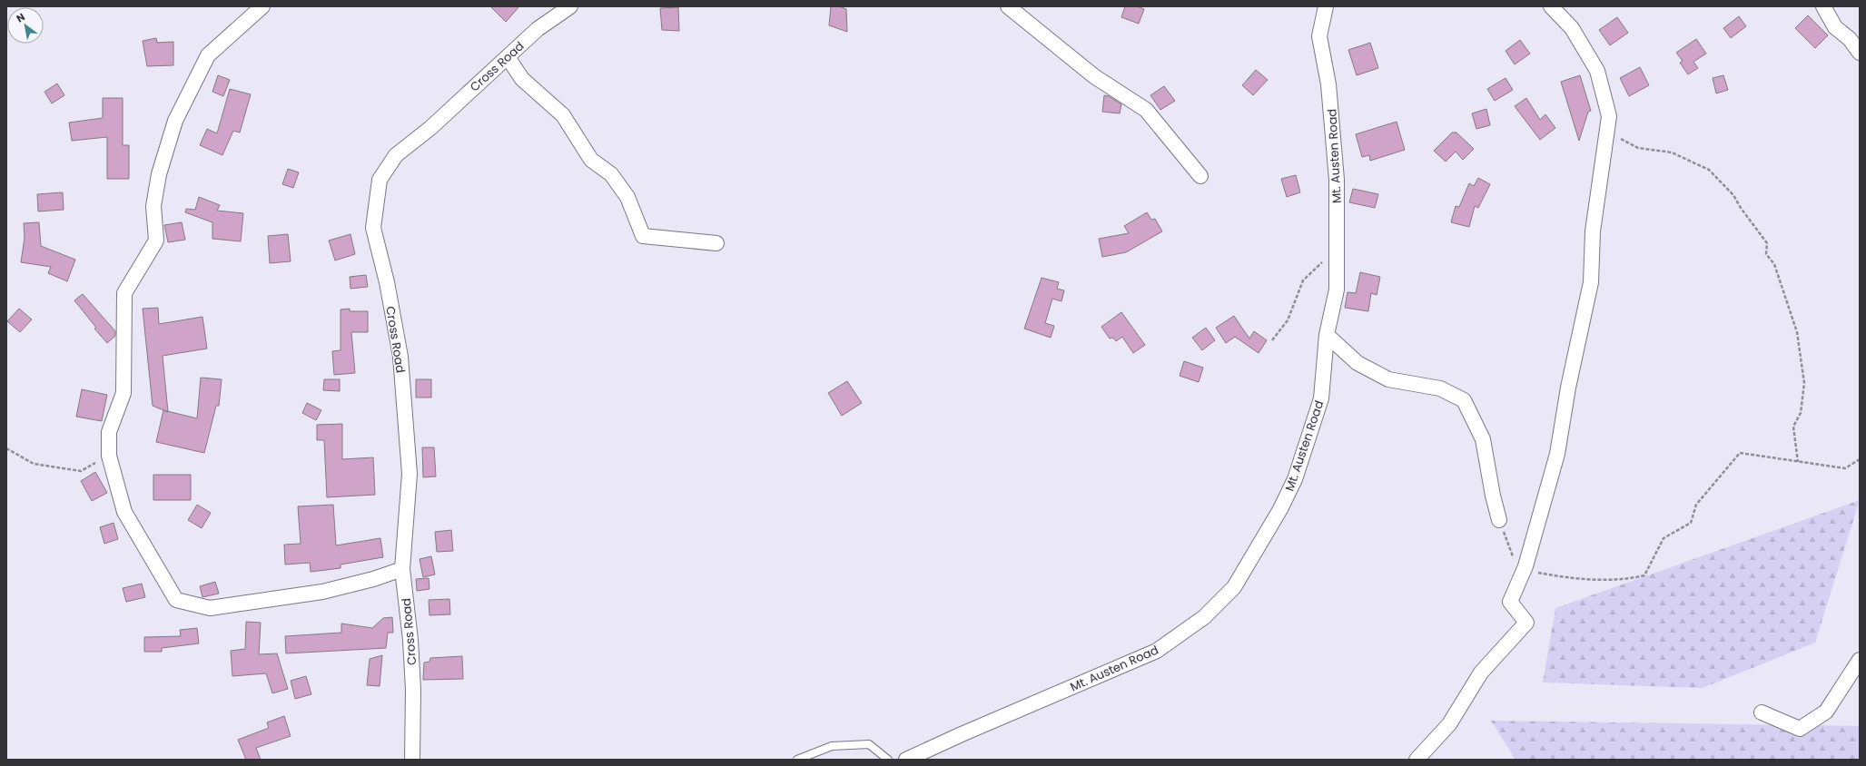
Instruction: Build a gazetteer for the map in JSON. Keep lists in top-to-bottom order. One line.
{"streets":{"street":["Cross Road","Mt. Austen Road"]},"north":"top left"}
